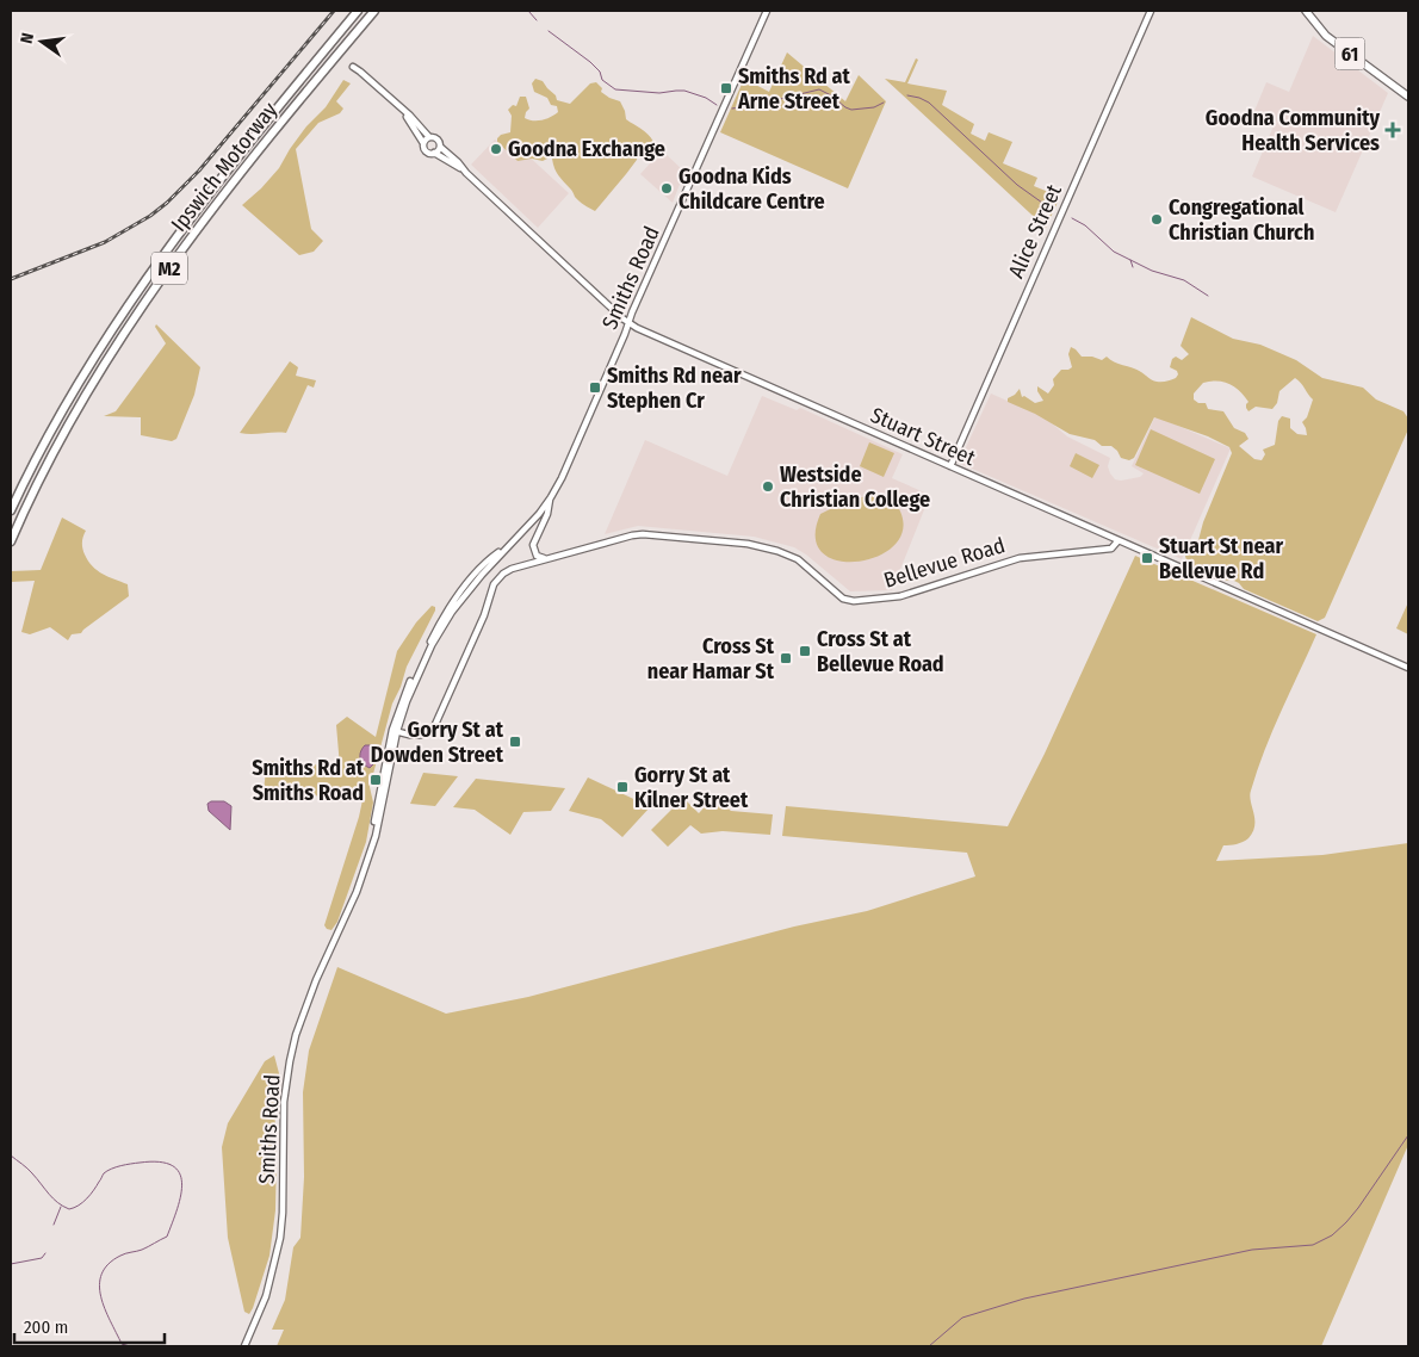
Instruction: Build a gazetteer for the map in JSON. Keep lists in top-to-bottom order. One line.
{"streets":{"highway":["Ipswich Motorway","M2"],"main road":["61"],"street":["Alice Street","Smiths Road","Stuart Street","Bellevue Road"]},"crossings":[["Alice Street","Stuart Street"],["Smiths Road","Stuart Street"],["Stuart Street","Bellevue Road"]],"places":{"transit":["Smiths Rd at Arne Street","Smiths Rd near Stephen Cr","Stuart St near Bellevue Rd","Cross St at Bellevue Road","Cross St near Hamar St","Gorry St at Dowden Street","Smiths Rd at Smiths Road","Gorry St at Kilner Street"],"health":["Goodna Community Health Services"],"other":["Goodna Exchange","Goodna Kids Childcare Centre","Congregational Christian Church","Westside Christian College"]},"scale_bar":"200 m","north":"left"}
